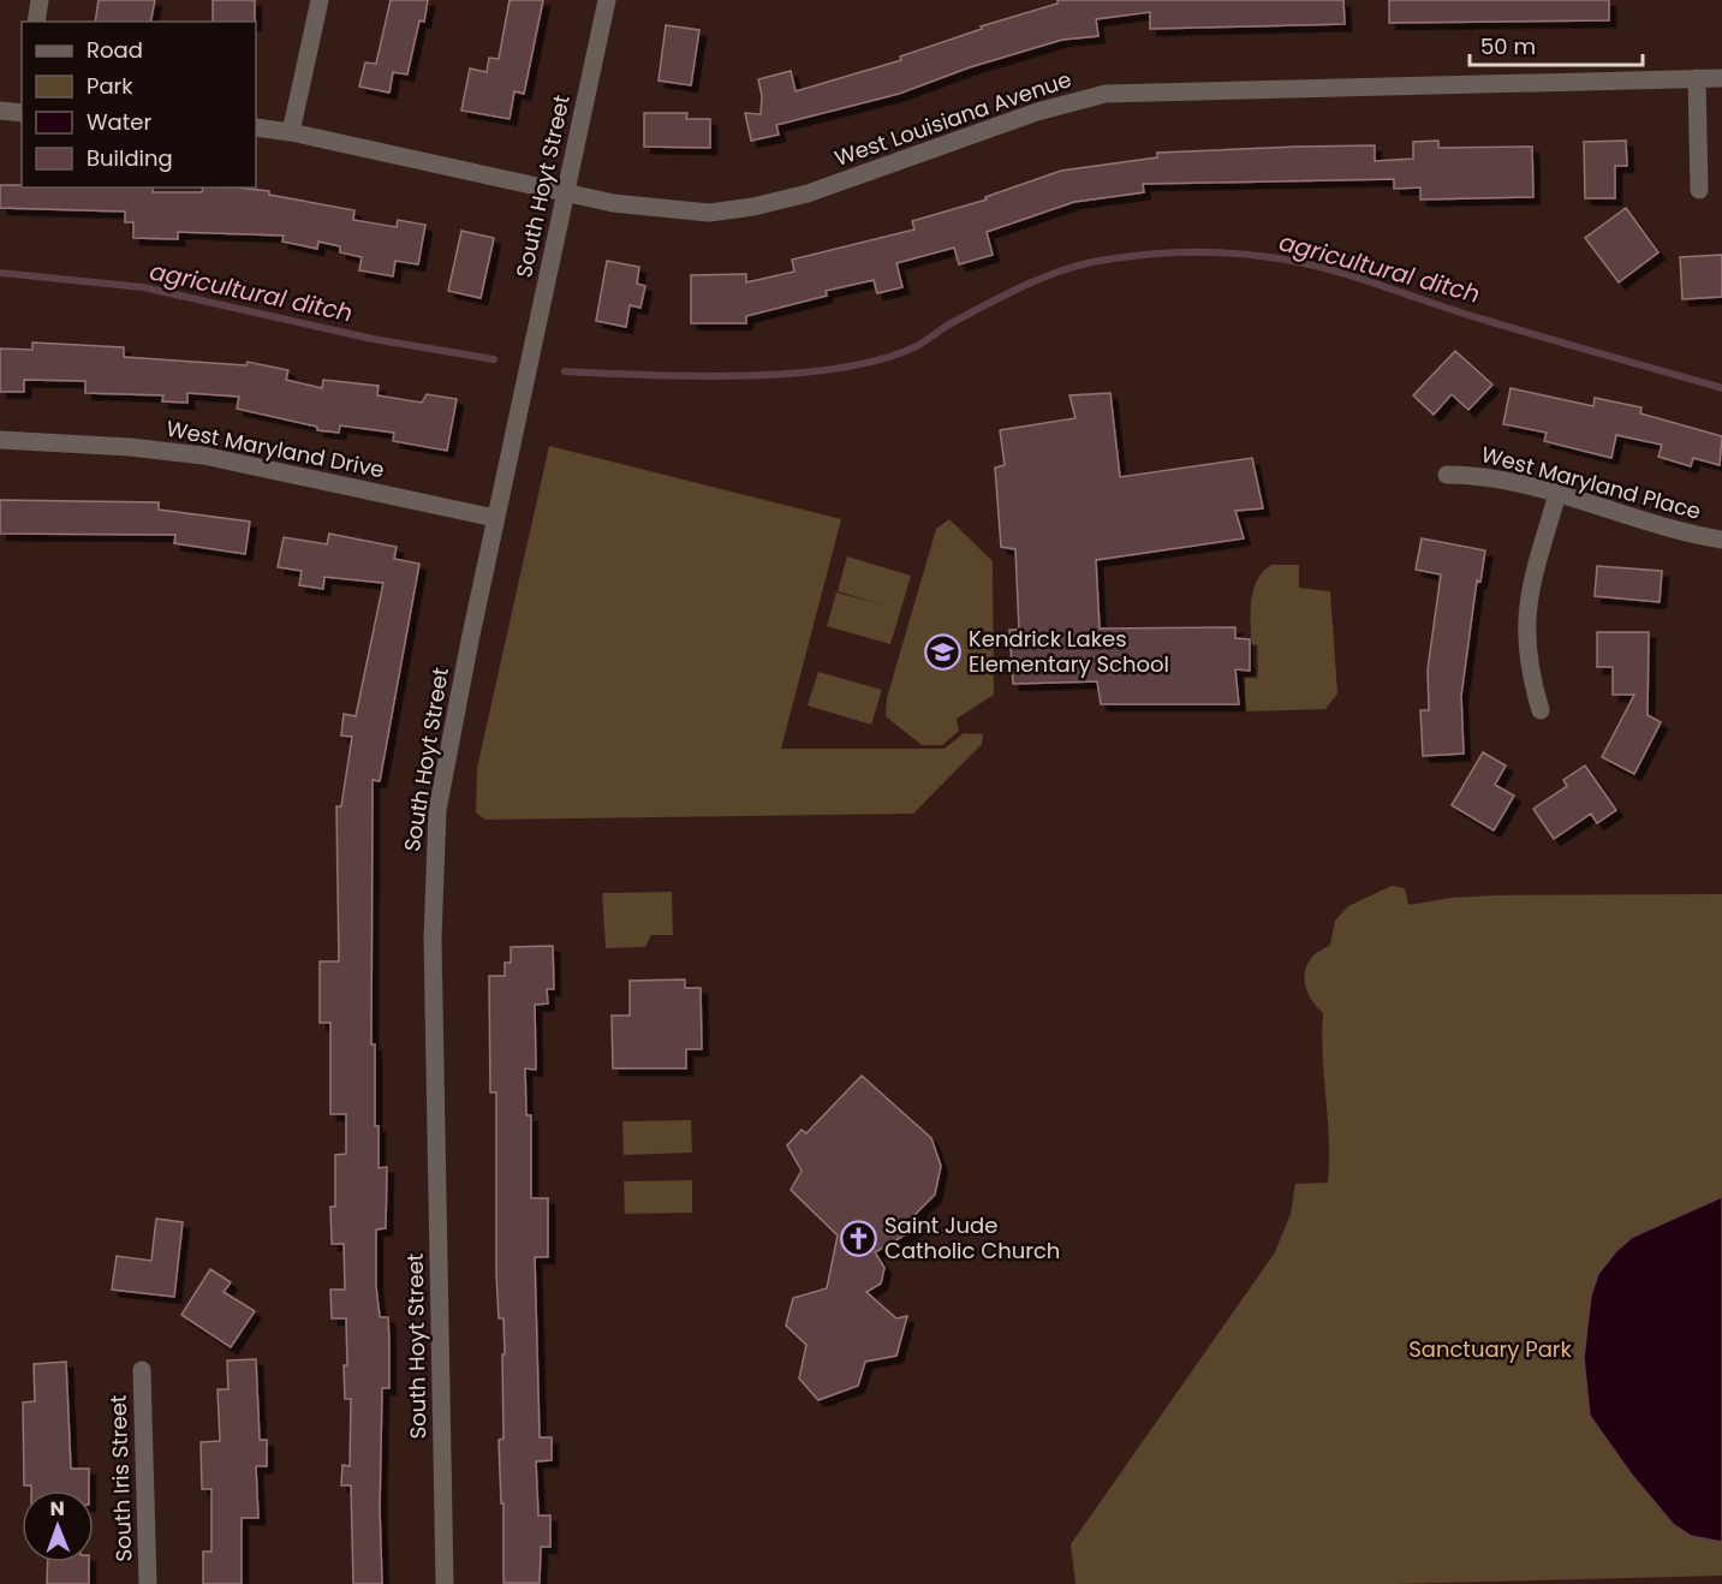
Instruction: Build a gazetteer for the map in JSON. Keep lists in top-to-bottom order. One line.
{"streets":{"street":["West Louisiana Avenue","South Hoyt Street","West Maryland Drive","West Maryland Place","South Iris Street"]},"crossings":[["West Louisiana Avenue","South Hoyt Street"],["South Hoyt Street","West Maryland Drive"]],"water":["agricultural ditch"],"parks":["Sanctuary Park"],"places":{"school or university":["Kendrick Lakes Elementary School"],"church":["Saint Jude Catholic Church"]},"legend":["Road","Park","Water","Building"],"scale_bar":"50 m","north":"top"}
